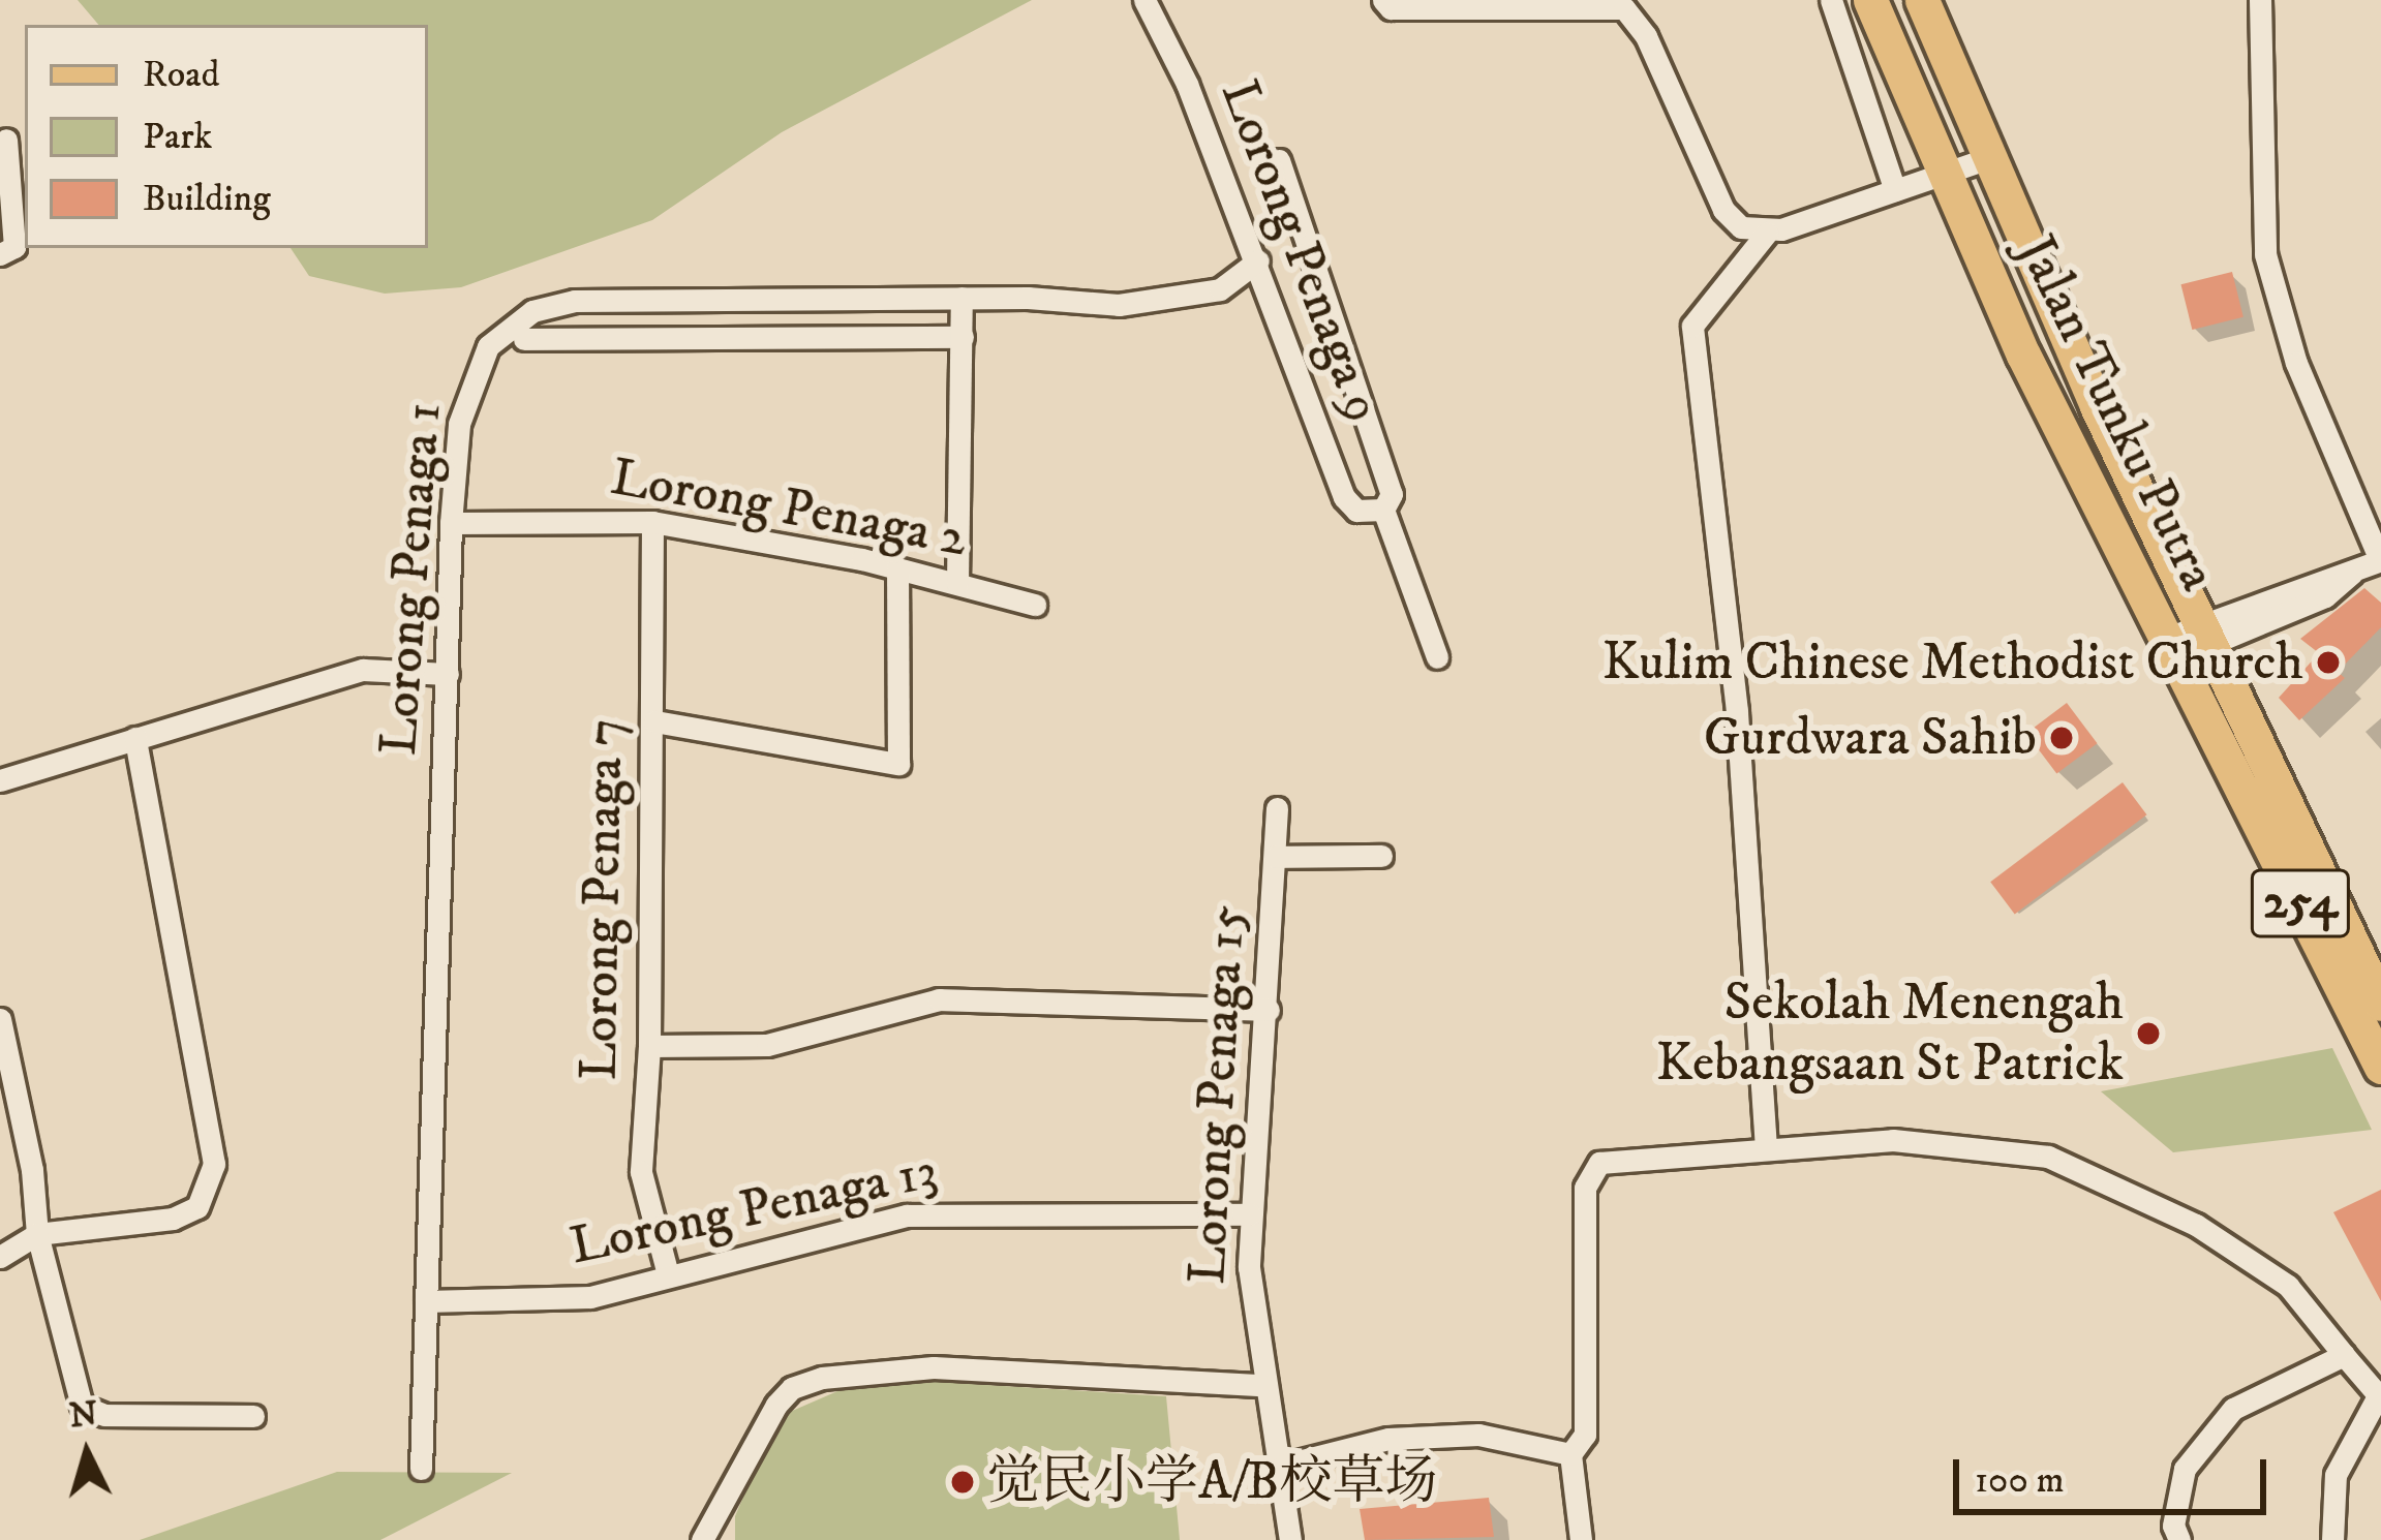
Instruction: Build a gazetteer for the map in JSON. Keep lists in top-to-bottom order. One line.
{"streets":{"main road":["Jalan Tunku Putra","254"],"street":["Lorong Penaga 9","Lorong Penaga 2","Lorong Penaga 1","Lorong Penaga 7","Lorong Penaga 15","Lorong Penaga 13"]},"crossings":[["Lorong Penaga 9","Lorong Penaga 1"],["Lorong Penaga 2","Lorong Penaga 1"],["Lorong Penaga 2","Lorong Penaga 7"],["Lorong Penaga 1","Lorong Penaga 13"],["Lorong Penaga 7","Lorong Penaga 13"],["Lorong Penaga 15","Lorong Penaga 13"]],"places":["Kulim Chinese Methodist Church","Gurdwara Sahib","Sekolah Menengah Kebangsaan St Patrick","觉民小学A/B校草场"],"legend":["Road","Park","Building"],"scale_bar":"100 m","north":"top"}
